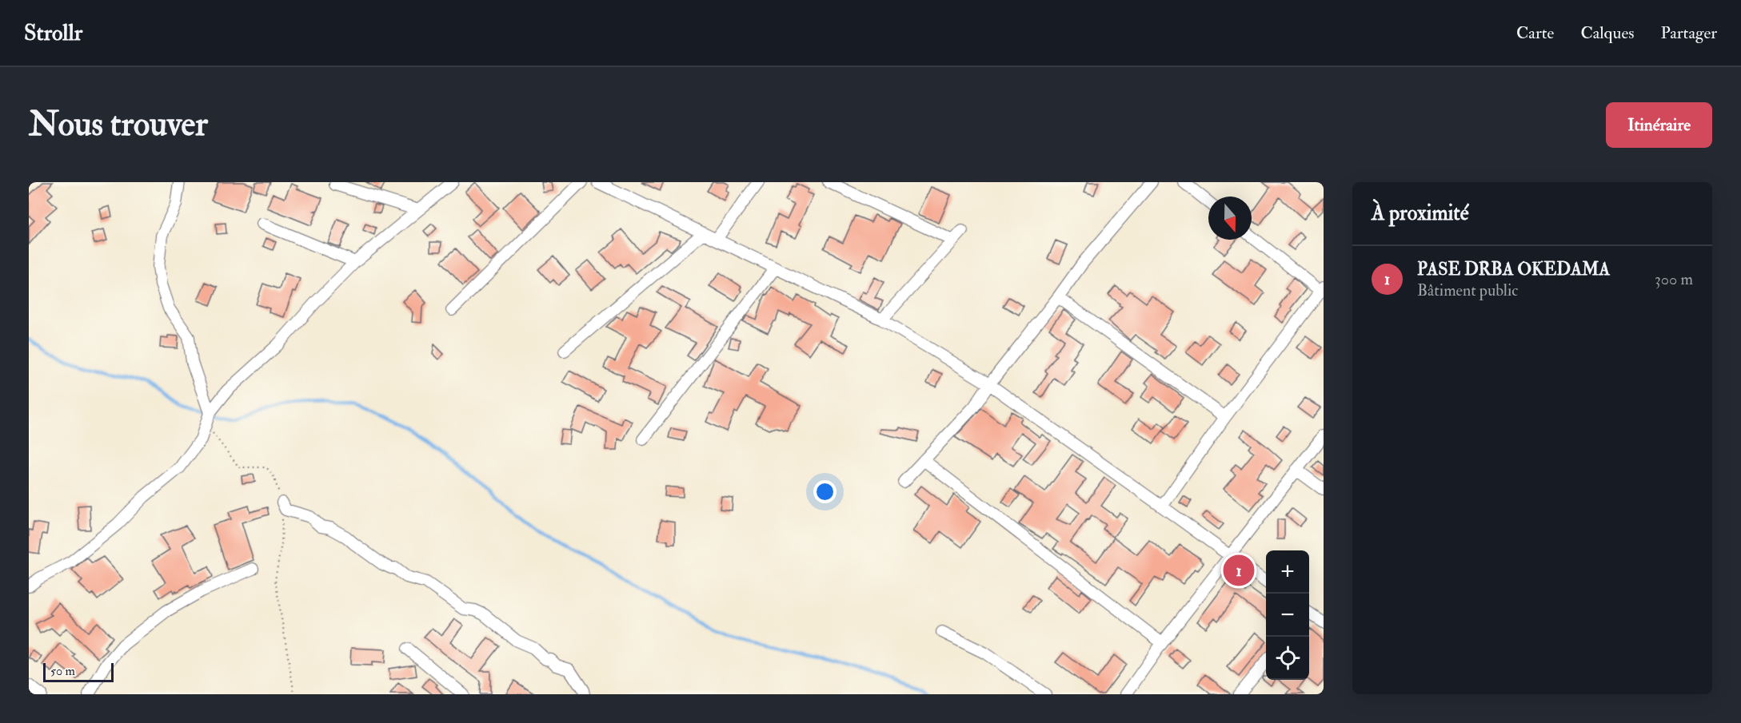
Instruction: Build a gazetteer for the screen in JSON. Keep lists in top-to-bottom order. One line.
{"scale_bar":"50 m","north":"bottom","page":{"header":"Strollr","nav":["Carte","Calques","Partager"],"buttons":"Itinéraire","title":"Nous trouver","heading":"À proximité","list":[{"mark":"1","name":"PASE DRBA OKEDAMA","note":"Bâtiment public","value":"300 m"}],"map_buttons":["+","−"],"pins":"1","scale":"50 m"}}
